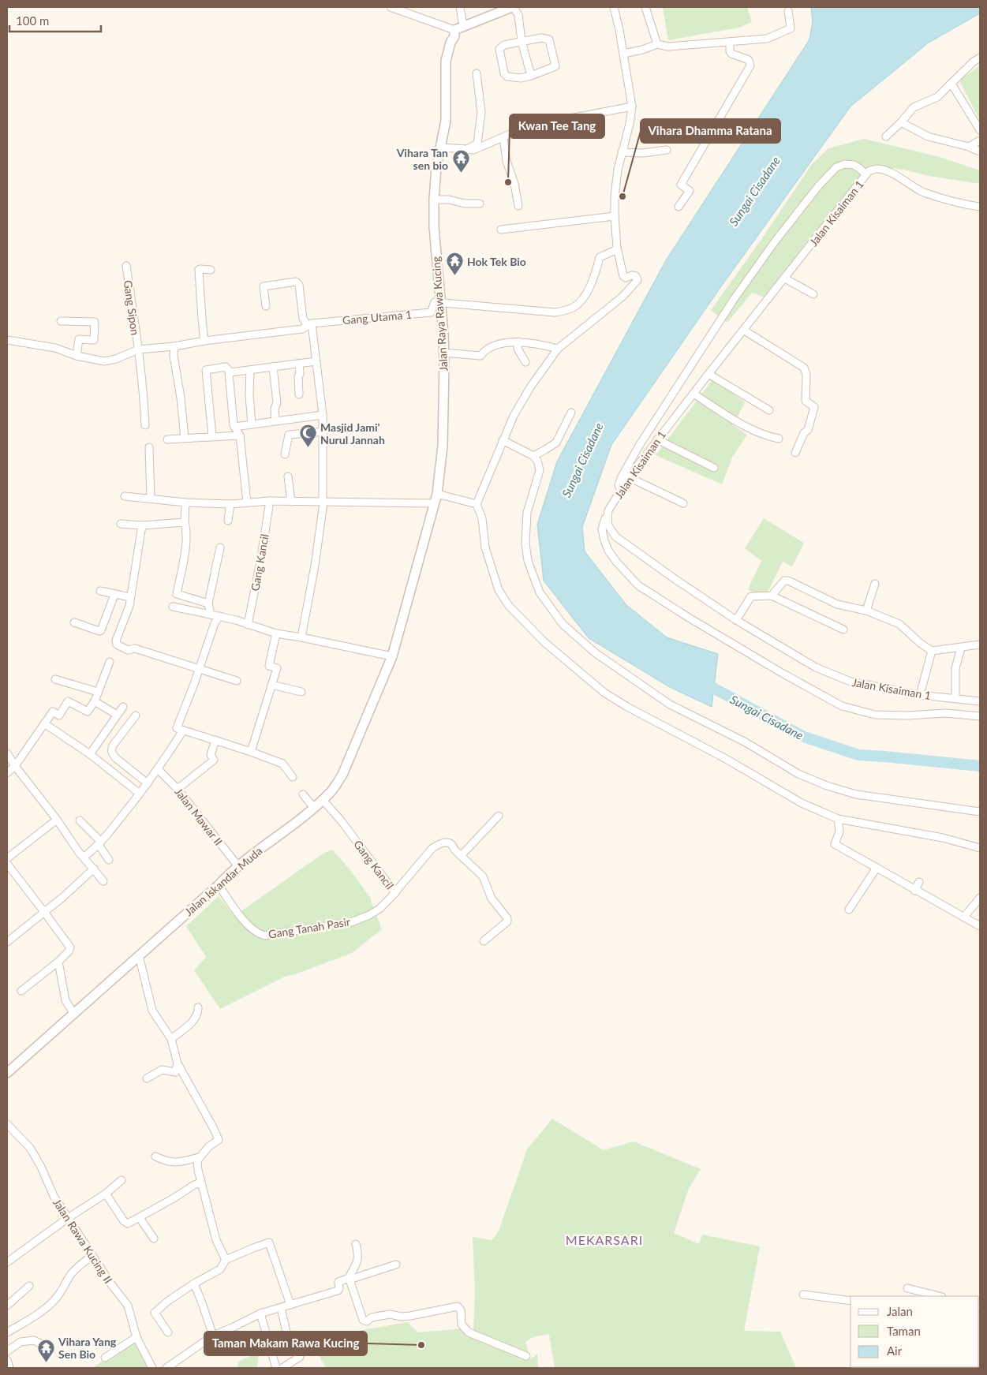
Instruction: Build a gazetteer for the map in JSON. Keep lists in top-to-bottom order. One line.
{"streets":{"street":["Jalan Kisaiman 1","Gang Sipon","Jalan Raya Rawa Kucing","Gang Utama 1","Gang Kancil","Jalan Mawar II","Jalan Iskandar Muda","Gang Tanah Pasir","Jalan Rawa Kucing II"]},"crossings":[["Jalan Raya Rawa Kucing","Gang Utama 1"],["Jalan Raya Rawa Kucing","Jalan Iskandar Muda"],["Gang Kancil","Jalan Iskandar Muda"],["Gang Kancil","Gang Tanah Pasir"],["Jalan Mawar II","Jalan Iskandar Muda"],["Jalan Iskandar Muda","Gang Tanah Pasir"]],"districts":["MEKARSARI"],"water":["Sungai Cisadane"],"places":{"temple":["Vihara Tan sen bio","Hok Tek Bio","Vihara Yang Sen Bio"],"other":["Kwan Tee Tang","Vihara Dhamma Ratana","Taman Makam Rawa Kucing"],"mosque":["Masjid Jami' Nurul Jannah"]},"legend":["Jalan","Taman","Air"],"scale_bar":"100 m"}
